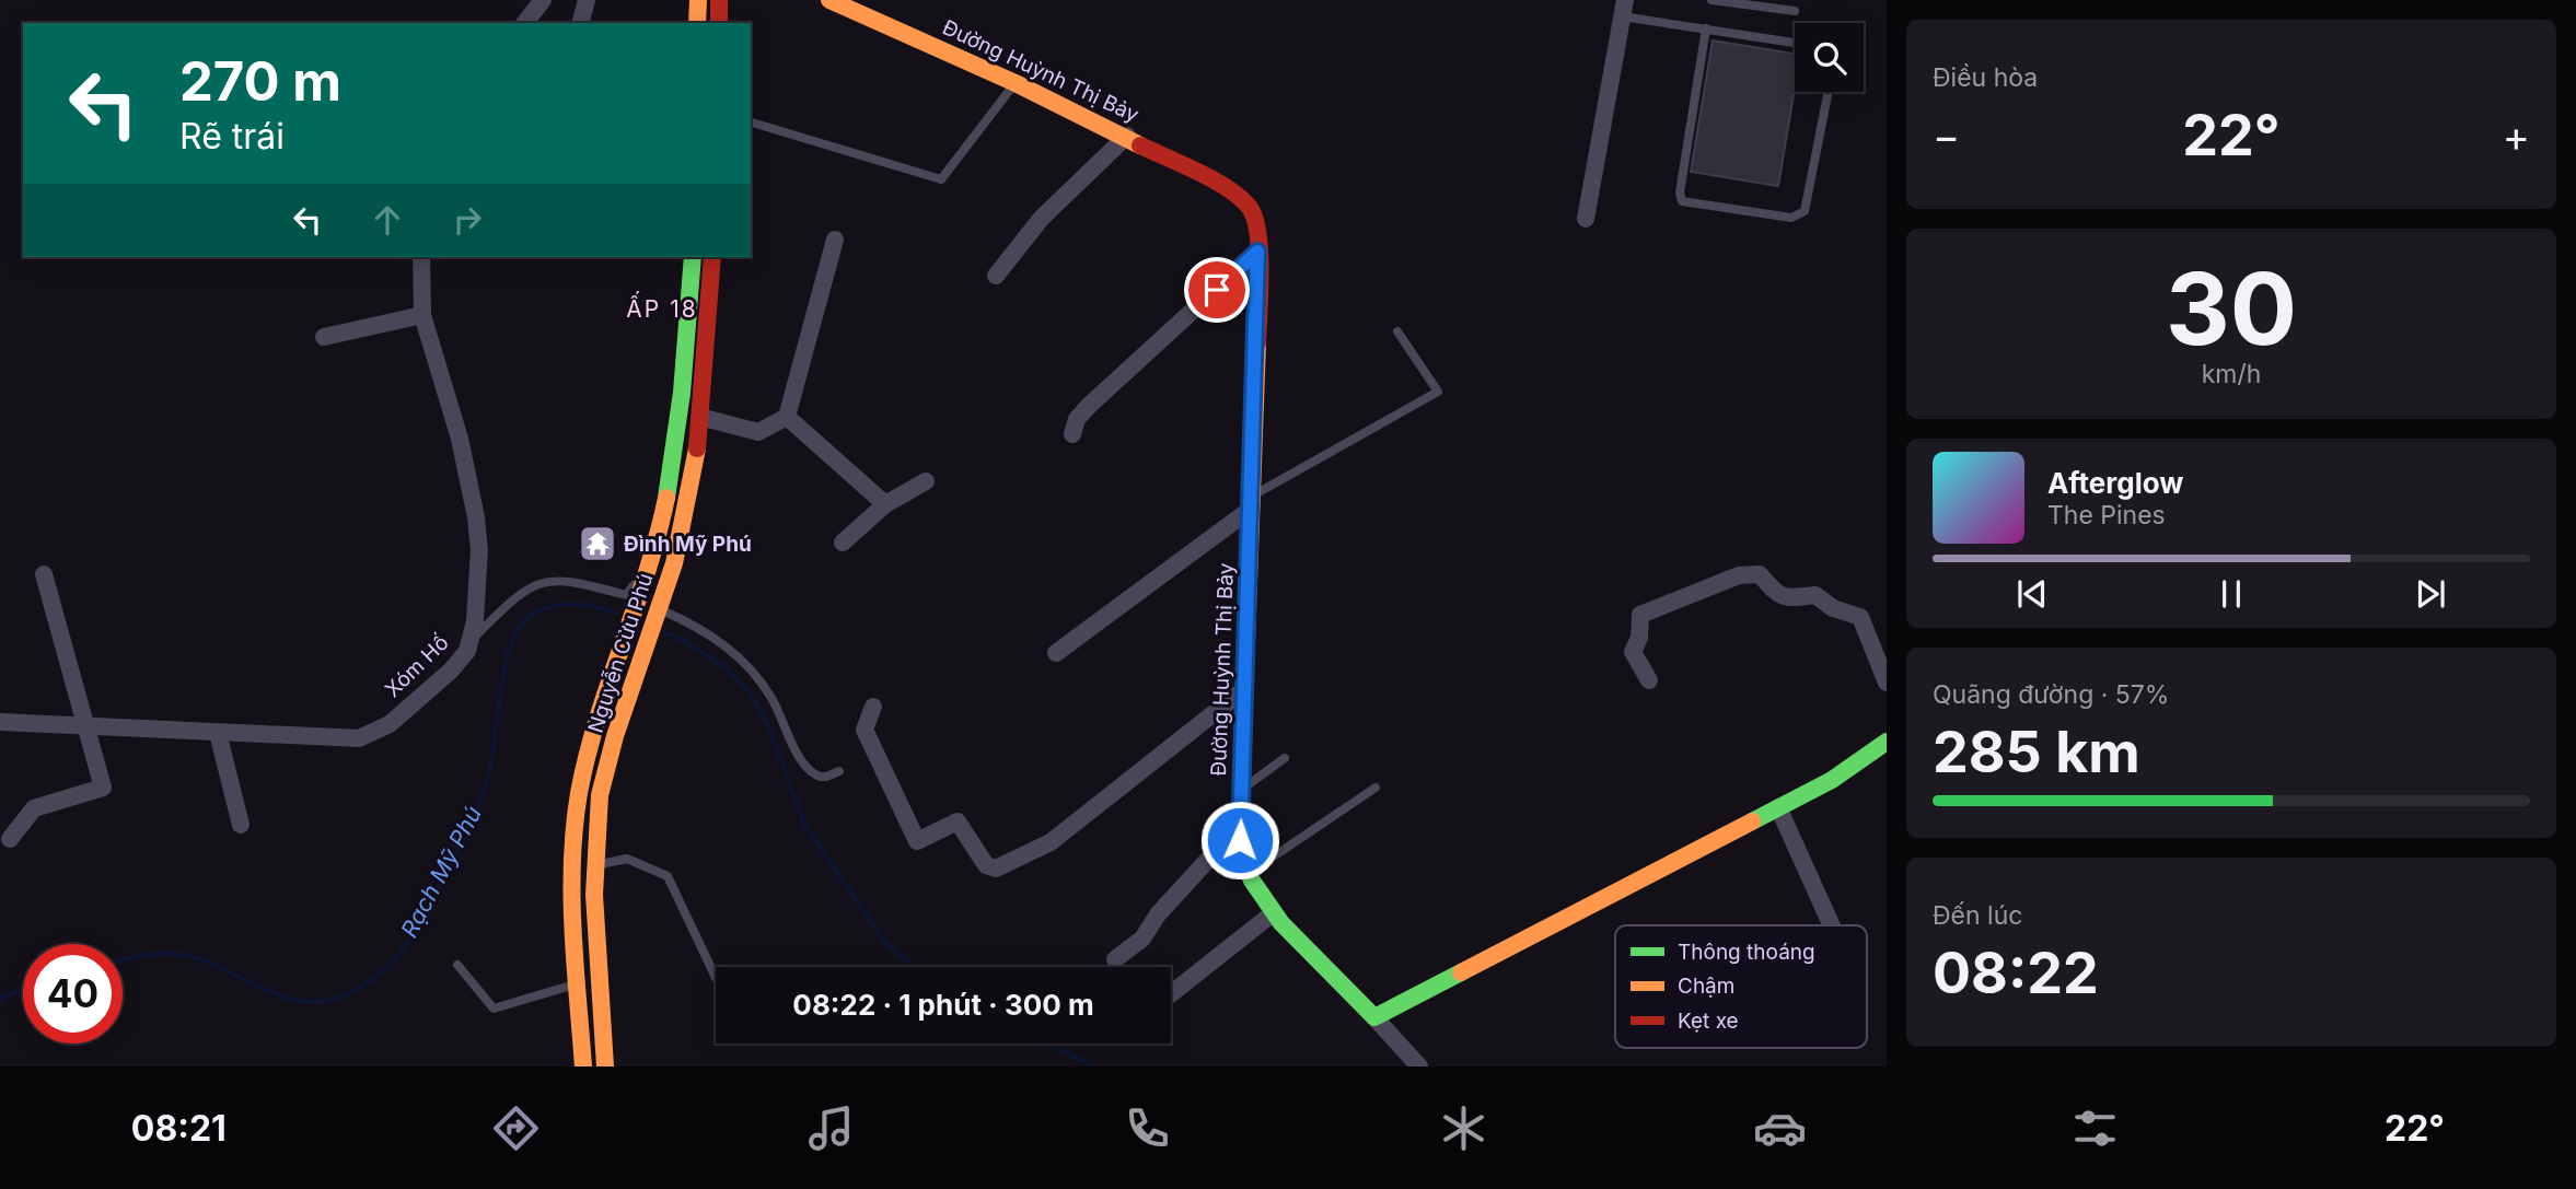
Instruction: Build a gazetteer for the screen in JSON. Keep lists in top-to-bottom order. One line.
{"streets":{"street":["Đường Huỳnh Thị Bảy","Nguyễn Cửu Phú","Xóm Hố"]},"districts":["ẤP 18"],"water":["Rạch Mỹ Phú"],"places":{"temple":["Đình Mỹ Phú"]},"legend":["Thông thoáng","Chậm","Kẹt xe"],"page":{"tile":["Điều hòa",["30","km/h"],["Quãng đường · 57%","285 km"],["Đến lúc","08:22"]],"turn":["270 m","Rẽ trái"],"heat":["−","22°","+"],"song":["Afterglow","The Pines"],"limit":"40","trip":"08:22 · 1 phút · 300 m","tabs":["08:21","22°"]}}
